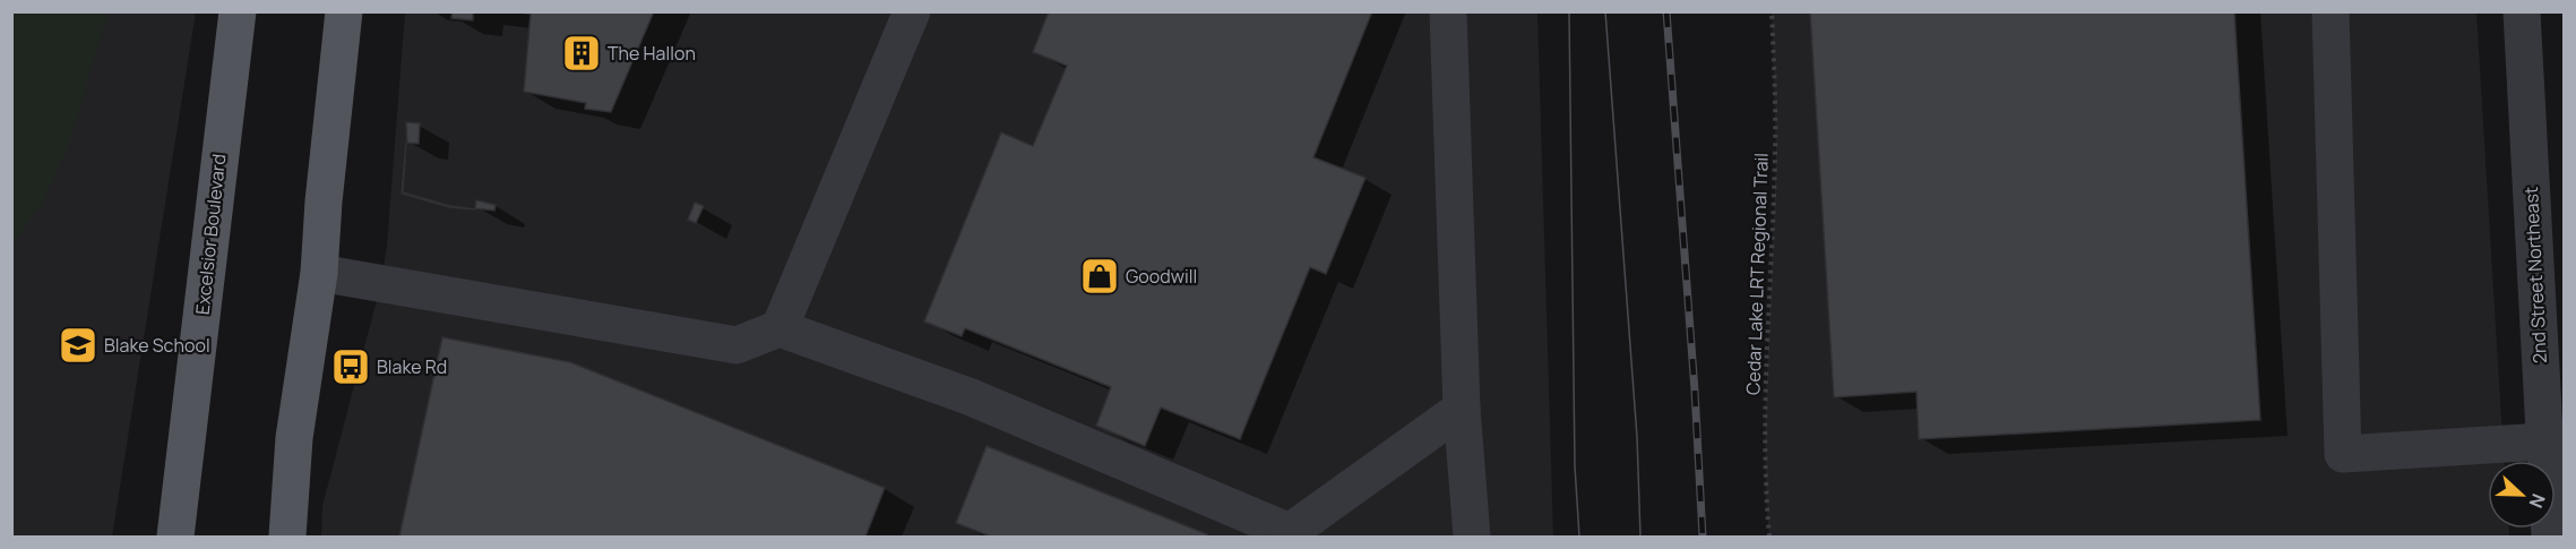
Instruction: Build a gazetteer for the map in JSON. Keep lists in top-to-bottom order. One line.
{"streets":{"main road":["Excelsior Boulevard"],"street":["2nd Street Northeast"],"path":["Cedar Lake LRT Regional Trail"]},"places":{"building":["The Hallon"],"shop":["Goodwill"],"school or university":["Blake School"],"bus stop":["Blake Rd"]},"north":"right"}
